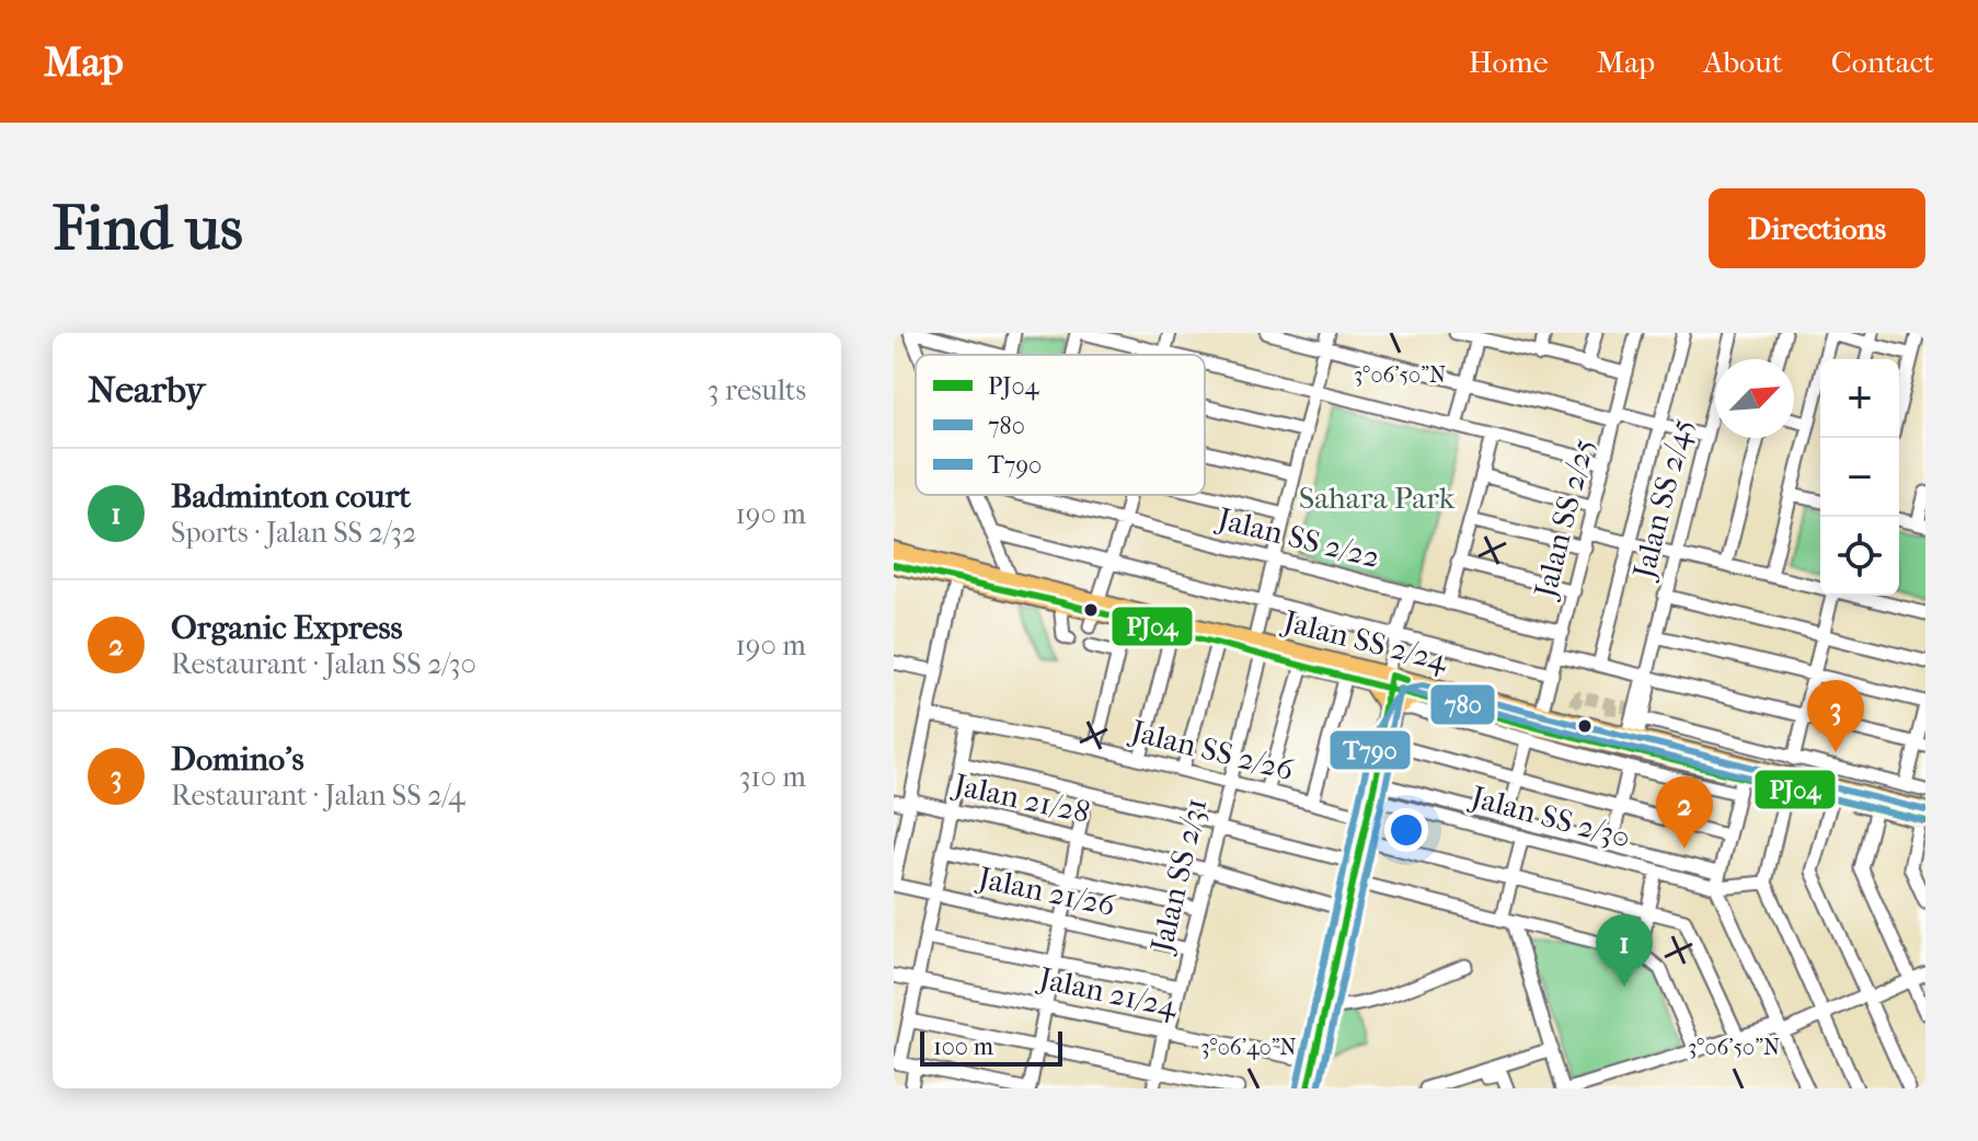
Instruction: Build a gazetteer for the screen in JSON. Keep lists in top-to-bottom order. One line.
{"streets":{"main road":["Jalan SS 2/24"],"street":["Jalan SS 2/45","Jalan SS 2/25","Jalan SS 2/22","Jalan SS 2/26","Jalan 21/28","Jalan SS 2/30","Jalan SS 2/31","Jalan 21/26","Jalan 21/24"]},"crossings":[["Jalan SS 2/45","Jalan SS 2/24"],["Jalan SS 2/25","Jalan SS 2/22"],["Jalan SS 2/25","Jalan SS 2/24"],["Jalan SS 2/22","Jalan SS 2/31"],["Jalan SS 2/24","Jalan SS 2/31"],["Jalan SS 2/26","Jalan SS 2/31"],["Jalan 21/28","Jalan SS 2/31"],["Jalan SS 2/31","Jalan 21/26"],["Jalan SS 2/31","Jalan 21/24"]],"parks":["Sahara Park"],"lines":["transit line PJ04","transit line T790","transit line 780"],"legend":["PJ04","780","T790"],"scale_bar":"100 m","north":"top right","page":{"header":"Map","nav":["Home","Map","About","Contact"],"buttons":"Directions","title":"Find us","heading":["Nearby","3 results"],"map_buttons":["+","−"],"list":[{"mark":"1","name":"Badminton court","note":"Sports · Jalan SS 2/32","value":"190 m"},{"mark":"2","name":"Organic Express","note":"Restaurant · Jalan SS 2/30","value":"190 m"},{"mark":"3","name":"Domino's","note":"Restaurant · Jalan SS 2/4","value":"310 m"}],"pins":["3","2","1"],"scale":"100 m"},"coordinates":["3°06'50\"N","3°06'40\"N"]}
